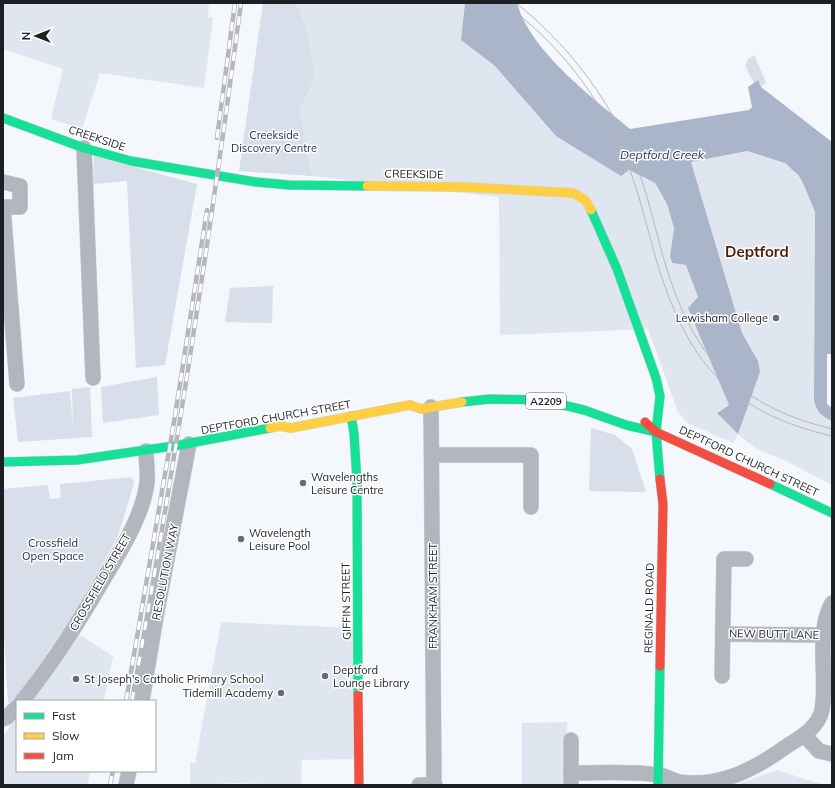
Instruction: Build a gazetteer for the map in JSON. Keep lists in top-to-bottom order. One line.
{"streets":{"street":["CREEKSIDE","A2209","DEPTFORD CHURCH STREET","RESOLUTION WAY","CROSSFIELD STREET","FRANKHAM STREET","GIFFIN STREET","REGINALD ROAD","NEW BUTT LANE"]},"crossings":[["CREEKSIDE","DEPTFORD CHURCH STREET"],["CREEKSIDE","REGINALD ROAD"],["DEPTFORD CHURCH STREET","RESOLUTION WAY"],["DEPTFORD CHURCH STREET","CROSSFIELD STREET"],["DEPTFORD CHURCH STREET","FRANKHAM STREET"],["DEPTFORD CHURCH STREET","GIFFIN STREET"],["DEPTFORD CHURCH STREET","REGINALD ROAD"]],"districts":["Deptford"],"water":["Deptford Creek"],"parks":["Creekside Discovery Centre","Crossfield Open Space"],"places":["Lewisham College","Wavelengths Leisure Centre","Wavelength Leisure Pool","Deptford Lounge Library","St Joseph's Catholic Primary School","Tidemill Academy"],"legend":["Fast","Slow","Jam"],"north":"left"}
